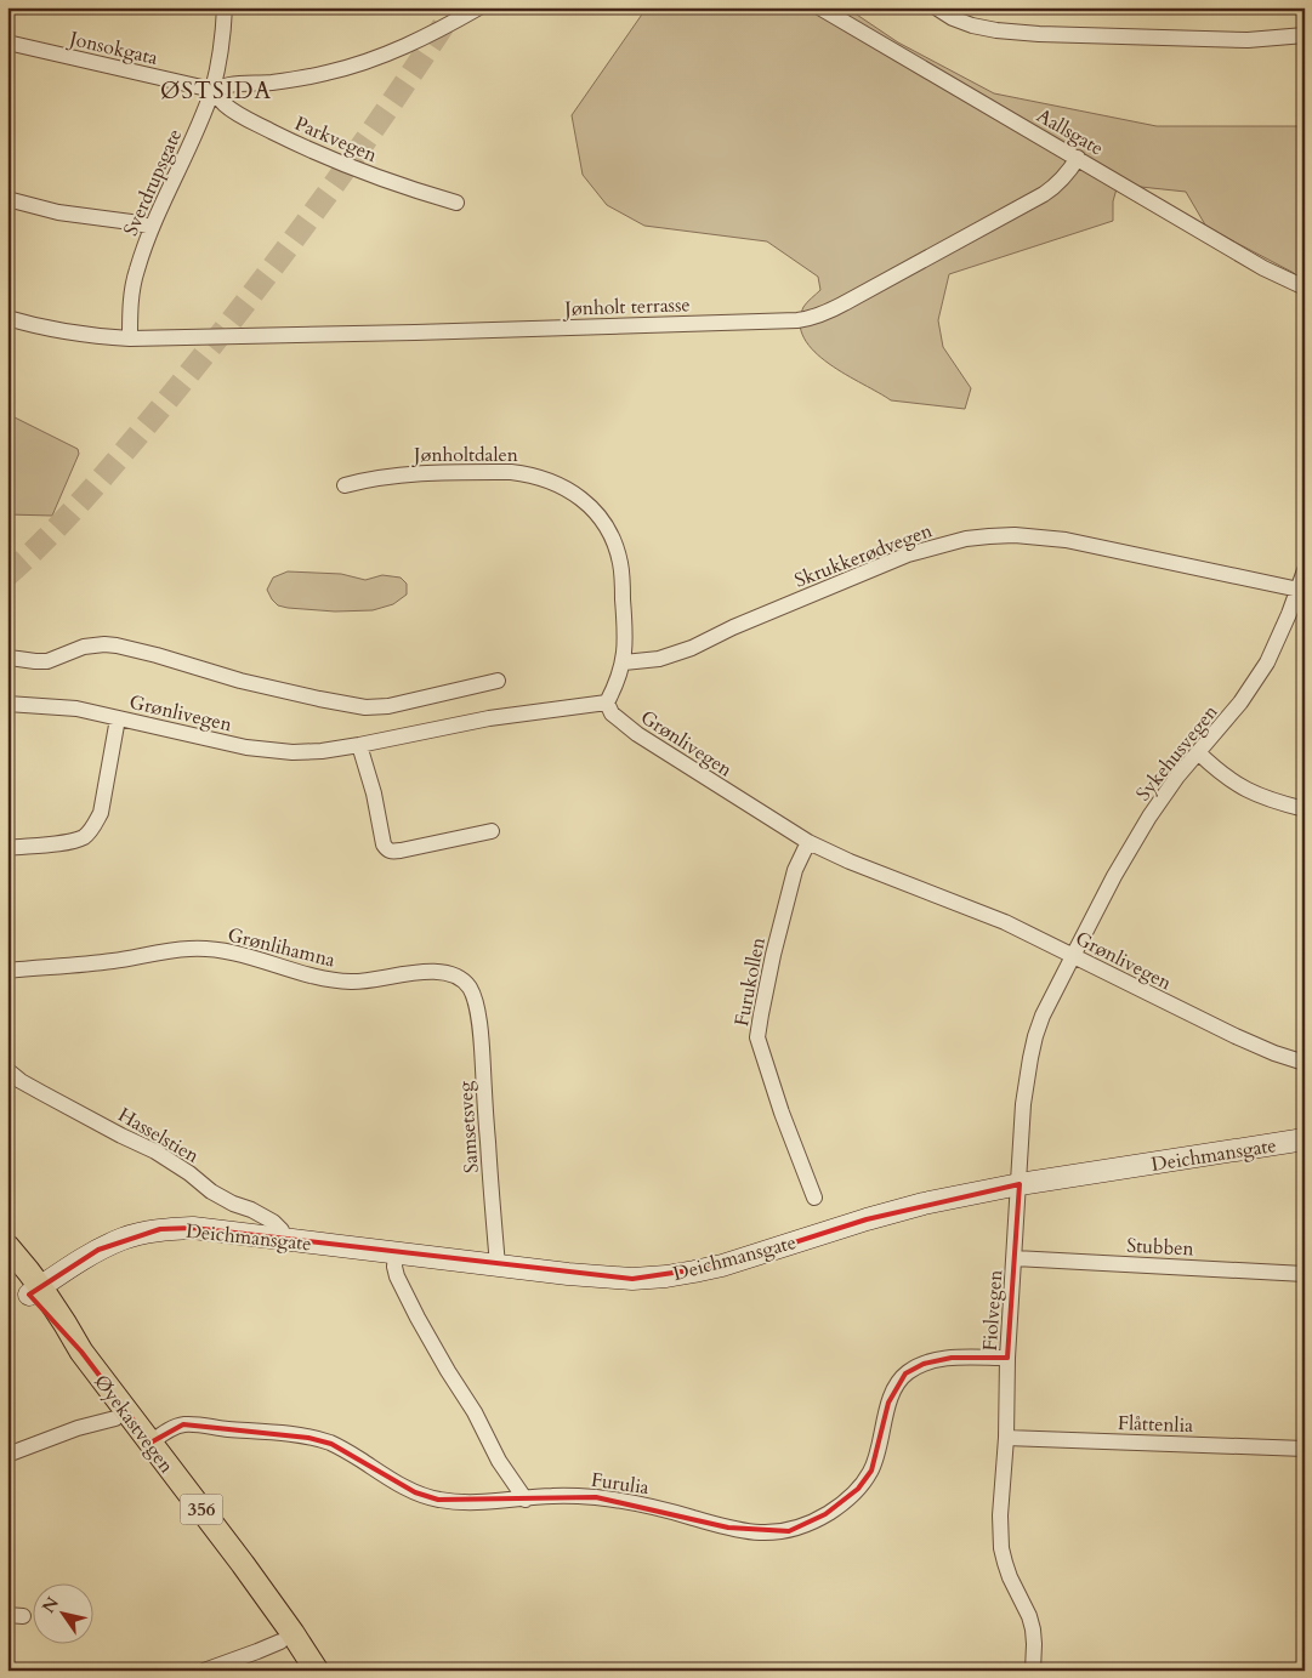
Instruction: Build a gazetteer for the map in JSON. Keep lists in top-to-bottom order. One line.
{"streets":{"main road":["Øyekastvegen","356"],"street":["Jonsokgata","Aallsgate","Parkvegen","Sverdrupsgate","Jønholt terrasse","Jønholtdalen","Skrukkerødvegen","Grønlivegen","Sykehusvegen","Grønlihamna","Furukollen","Samsetsveg","Hasselstien","Deichmansgate","Stubben","Fiolvegen","Flåttenlia","Furulia"]},"crossings":[["Jonsokgata","Parkvegen"],["Jonsokgata","Sverdrupsgate"],["Aallsgate","Jønholt terrasse"],["Parkvegen","Sverdrupsgate"],["Sverdrupsgate","Jønholt terrasse"],["Jønholtdalen","Skrukkerødvegen"],["Jønholtdalen","Grønlivegen"],["Skrukkerødvegen","Sykehusvegen"],["Grønlivegen","Sykehusvegen"],["Grønlivegen","Furukollen"],["Grønlivegen","Fiolvegen"],["Sykehusvegen","Fiolvegen"],["Grønlihamna","Samsetsveg"],["Samsetsveg","Deichmansgate"],["Hasselstien","Deichmansgate"],["Deichmansgate","Fiolvegen"],["Deichmansgate","Øyekastvegen"],["Stubben","Fiolvegen"],["Fiolvegen","Flåttenlia"],["Fiolvegen","Furulia"],["Øyekastvegen","Furulia"]],"districts":["ØSTSIDA"],"north":"top left"}
